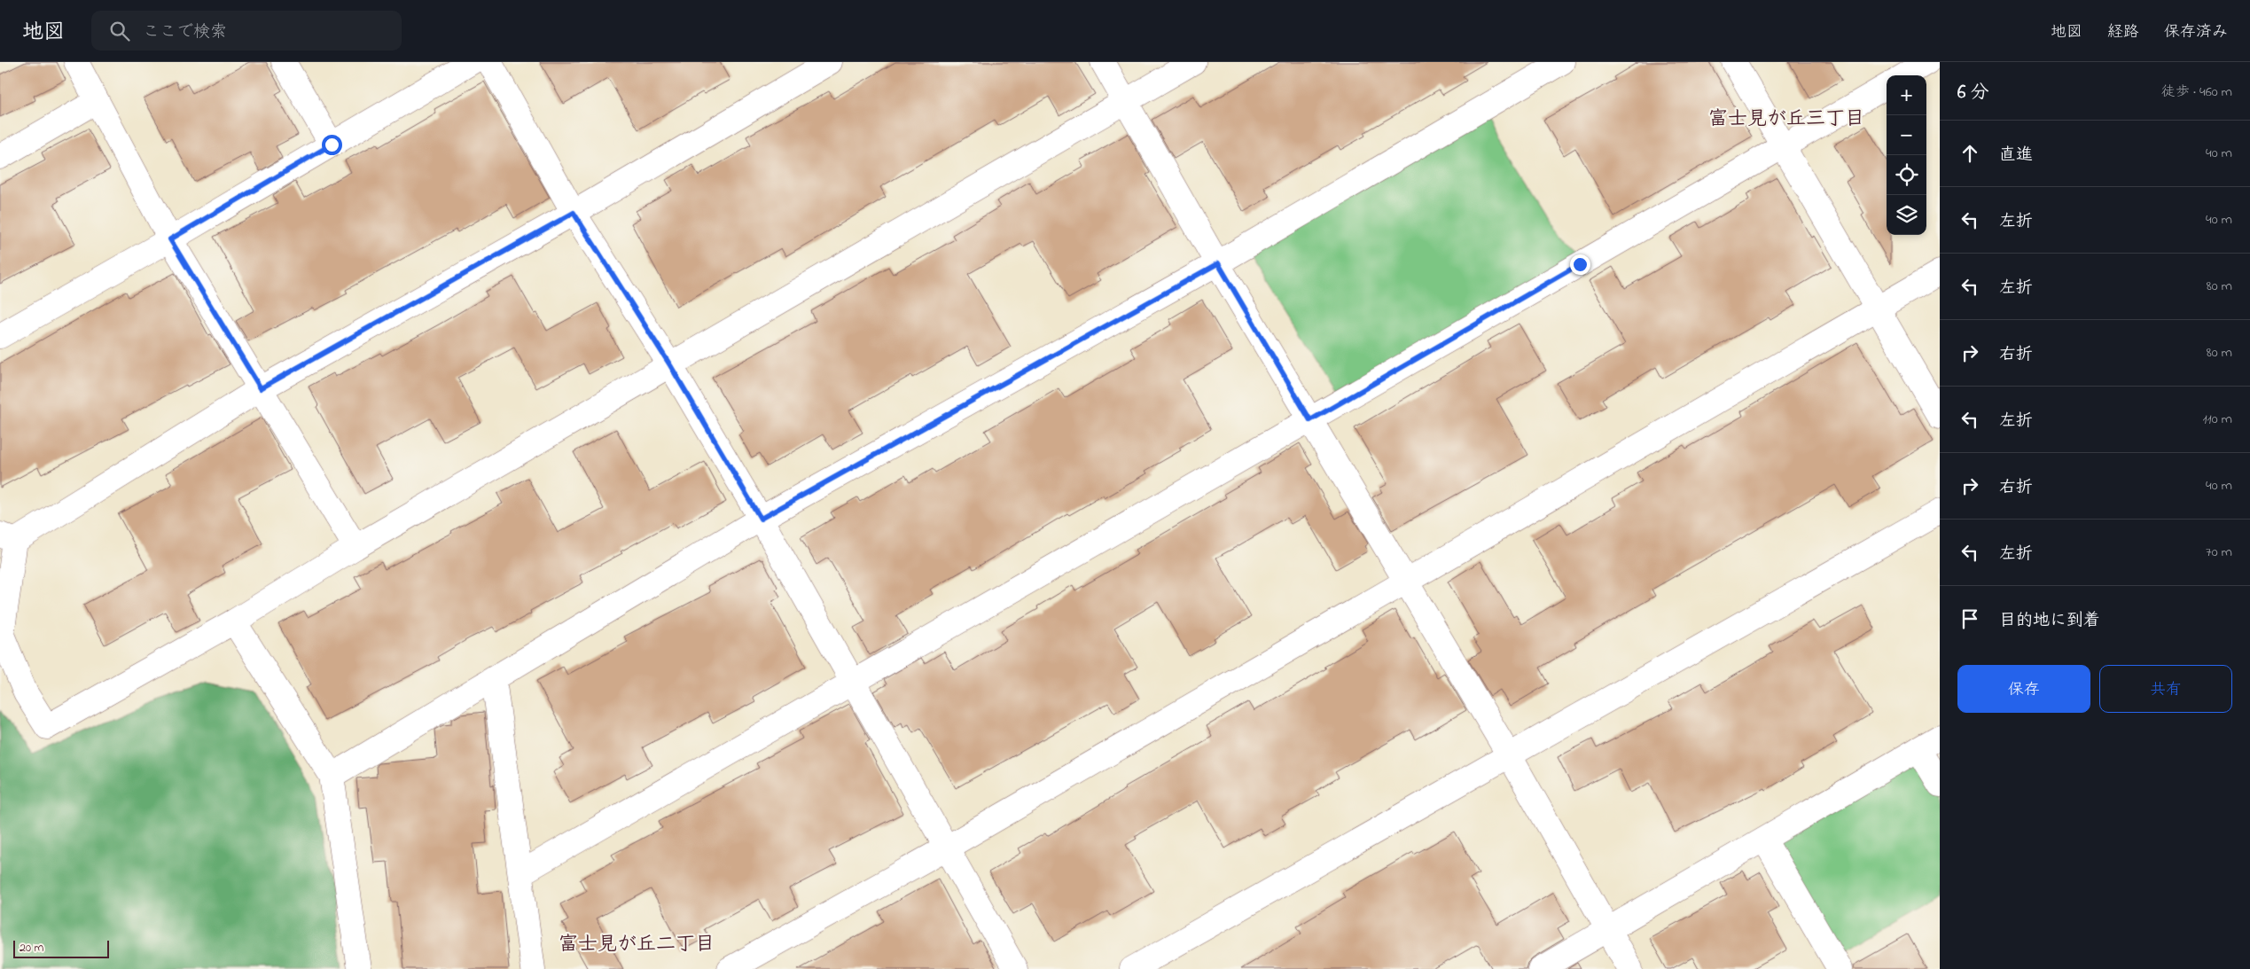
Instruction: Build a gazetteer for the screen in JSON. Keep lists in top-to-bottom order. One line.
{"districts":["富士見が丘三丁目","富士見が丘二丁目"],"scale_bar":"20 m","page":{"header":"地図","search":"ここで検索","nav":["地図","経路","保存済み"],"heading":["6 分","徒歩 · 460 m"],"map_buttons":["+","−"],"list":[["直進","40 m"],["左折","40 m"],["左折","80 m"],["右折","80 m"],["左折","110 m"],["右折","40 m"],["左折","70 m"],"目的地に到着"],"buttons":["保存","共有"],"scale":"20 m"}}
